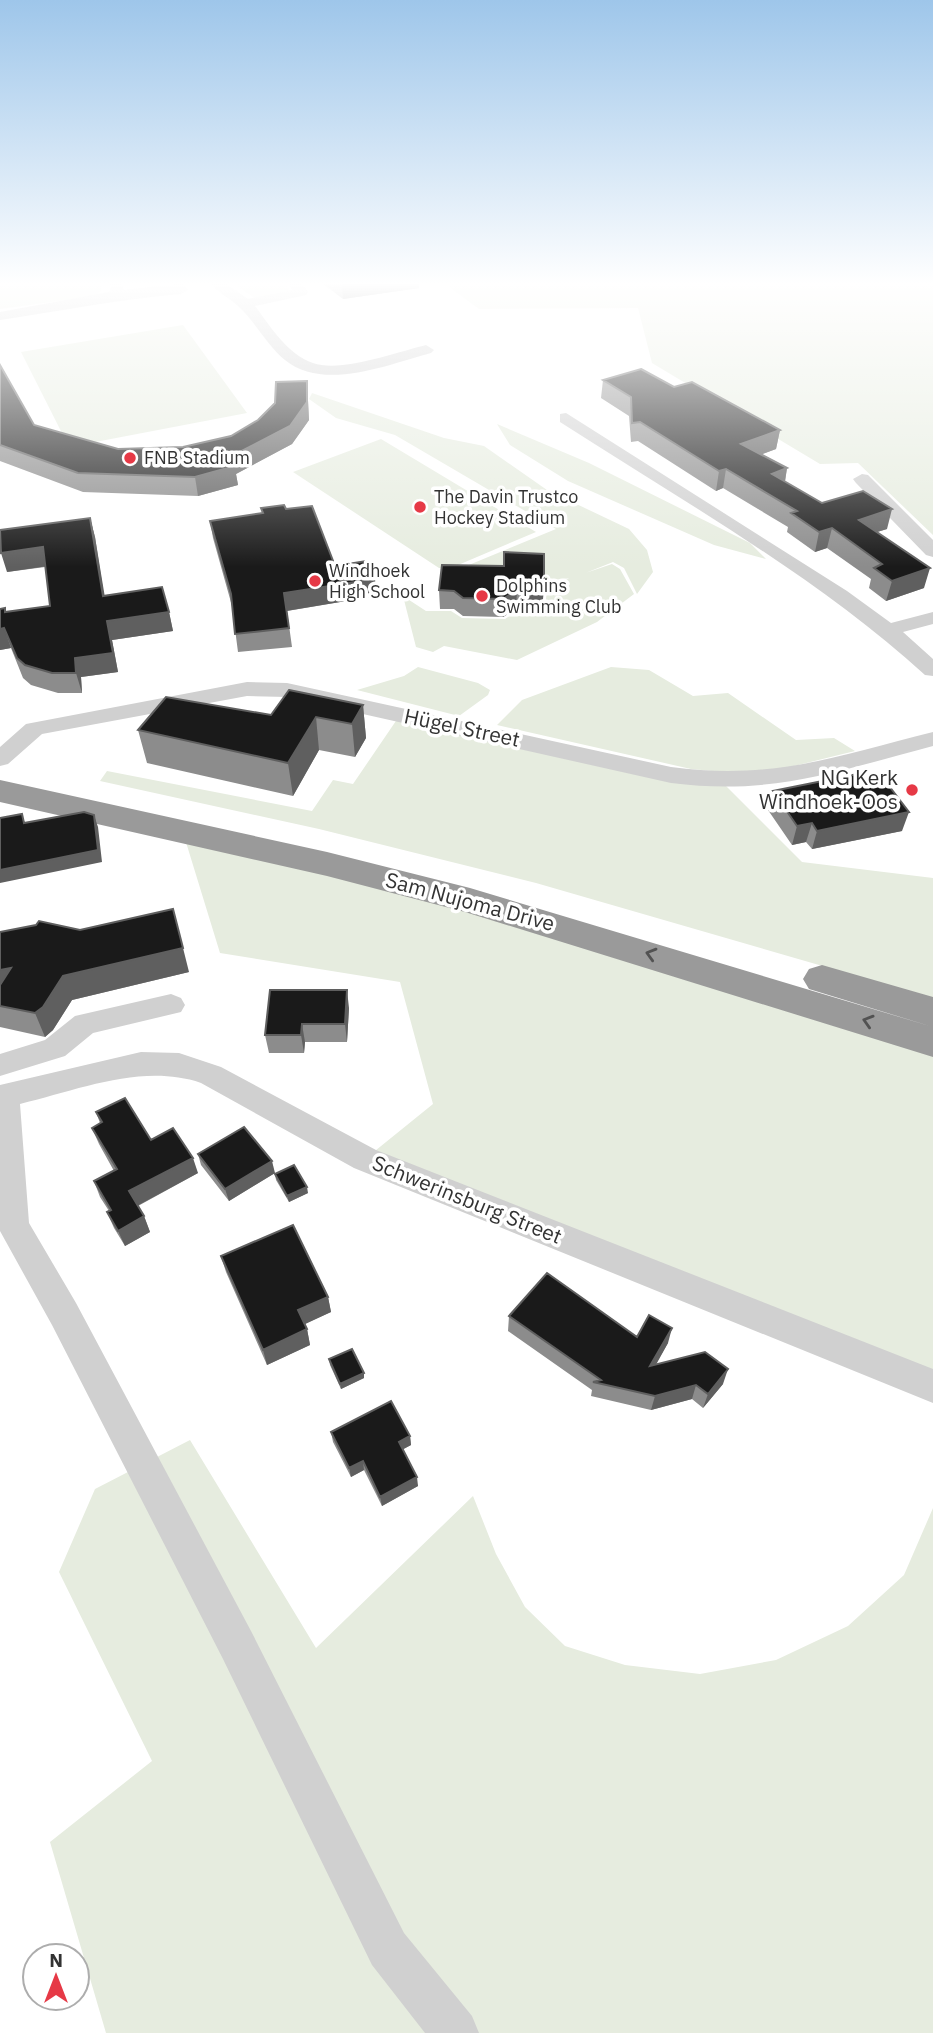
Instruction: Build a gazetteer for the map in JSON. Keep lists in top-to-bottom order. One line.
{"streets":{"highway":["Sam Nujoma Drive"],"street":["Hügel Street","Schwerinsburg Street"]},"places":["FNB Stadium","The Davin Trustco Hockey Stadium","Windhoek High School","Dolphins Swimming Club","NG Kerk Windhoek-Oos"],"north":"top"}
